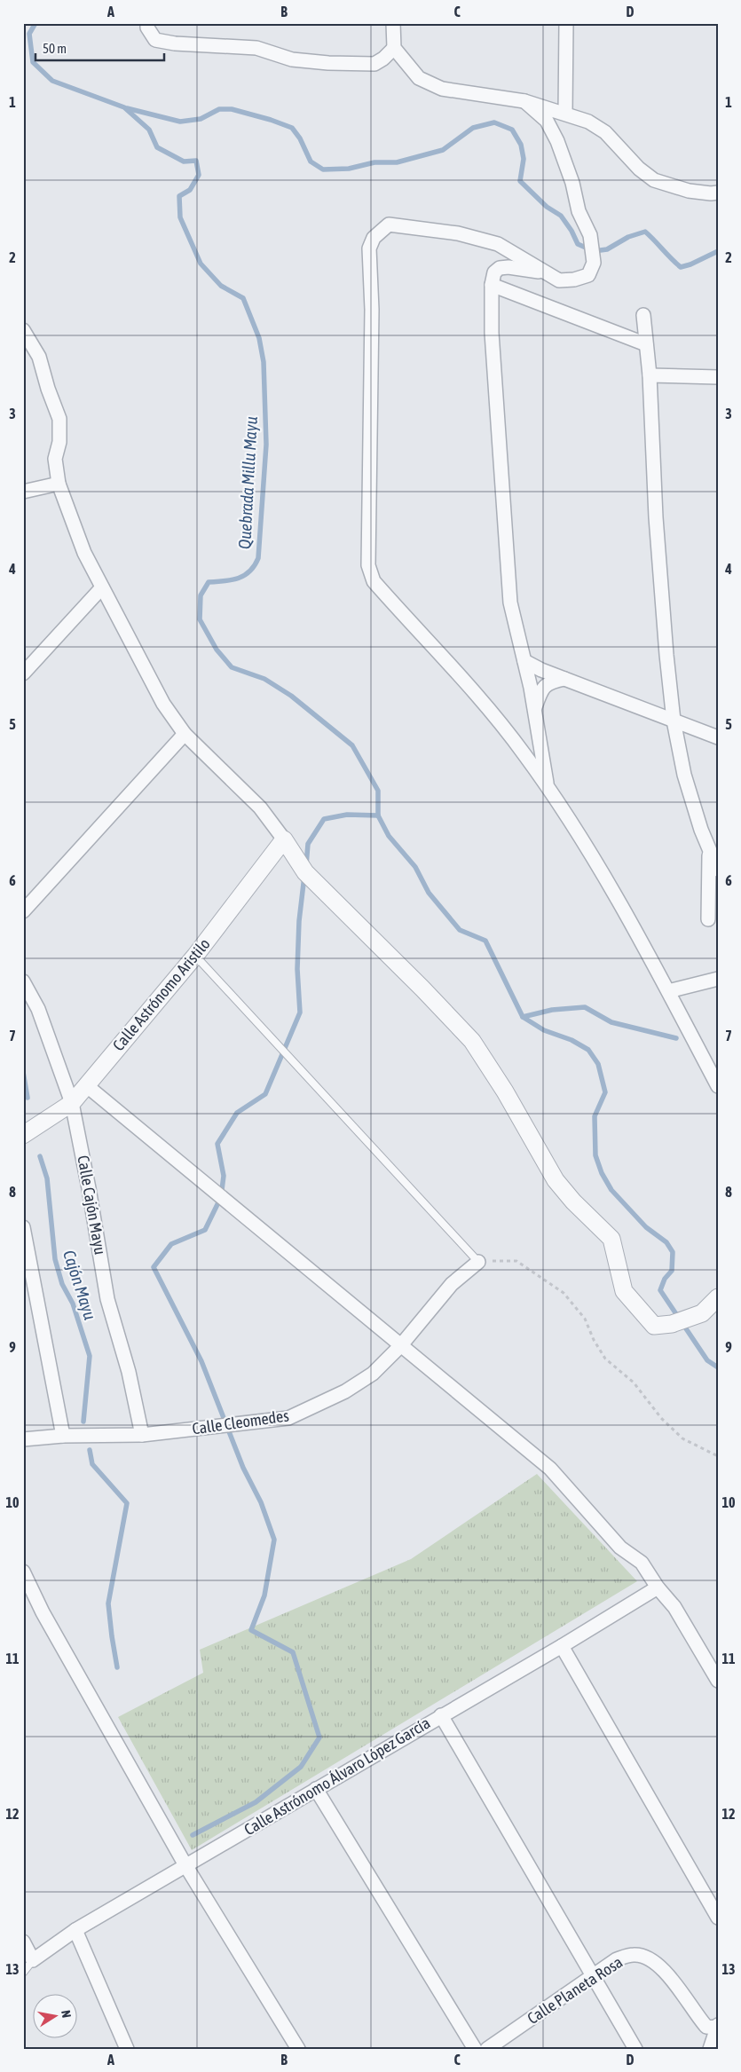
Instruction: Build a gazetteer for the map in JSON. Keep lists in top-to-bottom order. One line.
{"streets":{"street":["Calle Astrónomo Aristilo","Calle Cajón Mayu","Calle Cleomedes","Calle Astrónomo Álvaro López García","Calle Planeta Rosa"]},"crossings":[["Calle Astrónomo Aristilo","Calle Cajón Mayu"],["Calle Cajón Mayu","Calle Cleomedes"]],"water":["Quebrada Millu Mayu","Cajón Mayu"],"scale_bar":"50 m","north":"right","grid":{"columns":["A","B","C","D"],"rows":["1","2","3","4","5","6","7","8","9","10","11","12","13"]}}
